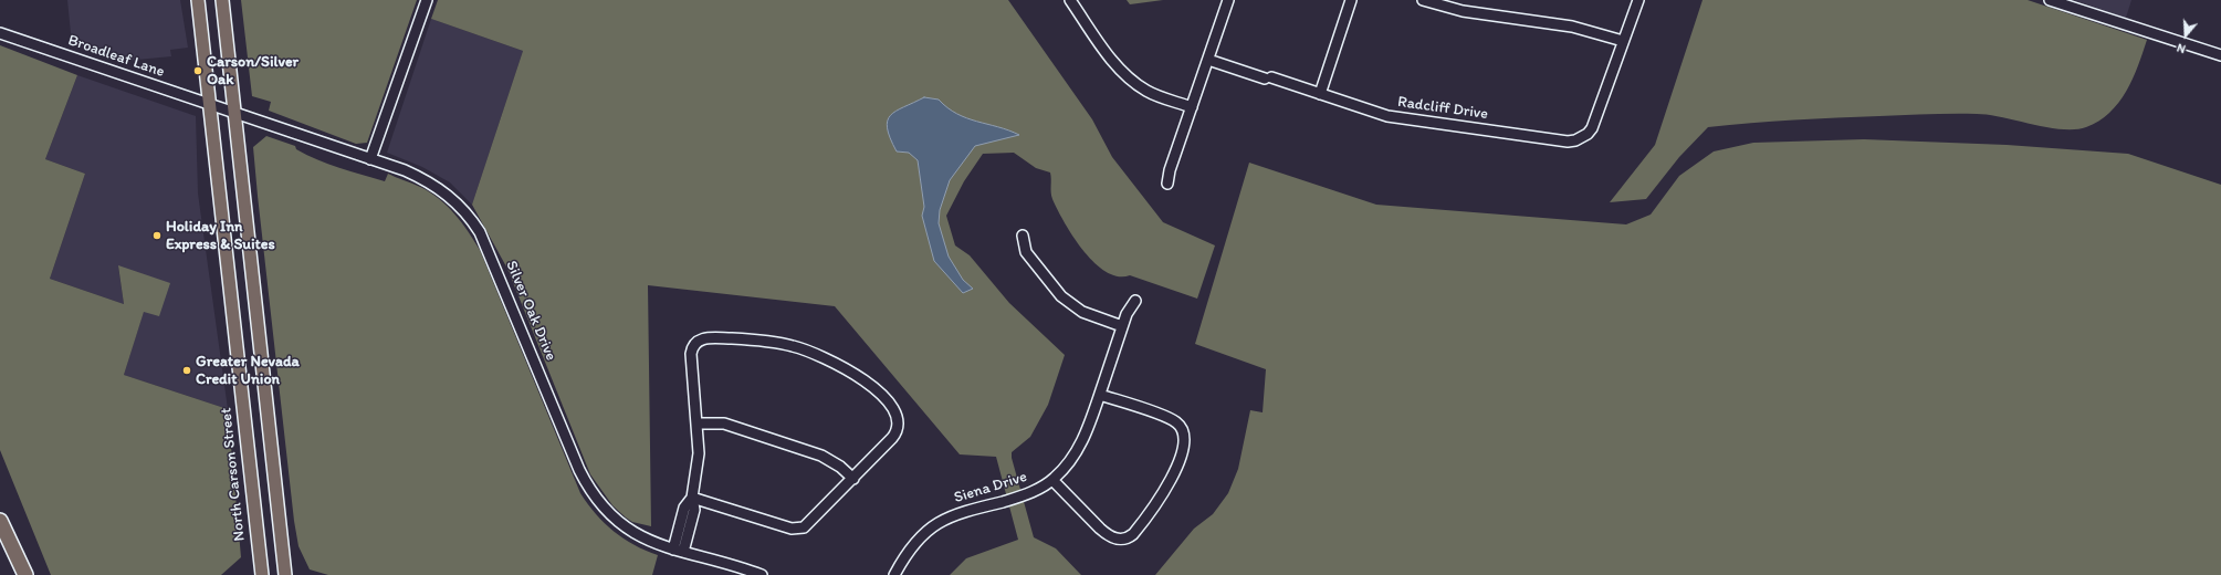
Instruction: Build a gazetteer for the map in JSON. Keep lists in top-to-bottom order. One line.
{"streets":{"main road":["North Carson Street"],"street":["Broadleaf Lane","Radcliff Drive","Silver Oak Drive","Siena Drive"]},"crossings":[["Broadleaf Lane","Silver Oak Drive"],["Broadleaf Lane","North Carson Street"]],"places":["Carson/Silver Oak","Holiday Inn Express & Suites","Greater Nevada Credit Union"],"north":"bottom"}
